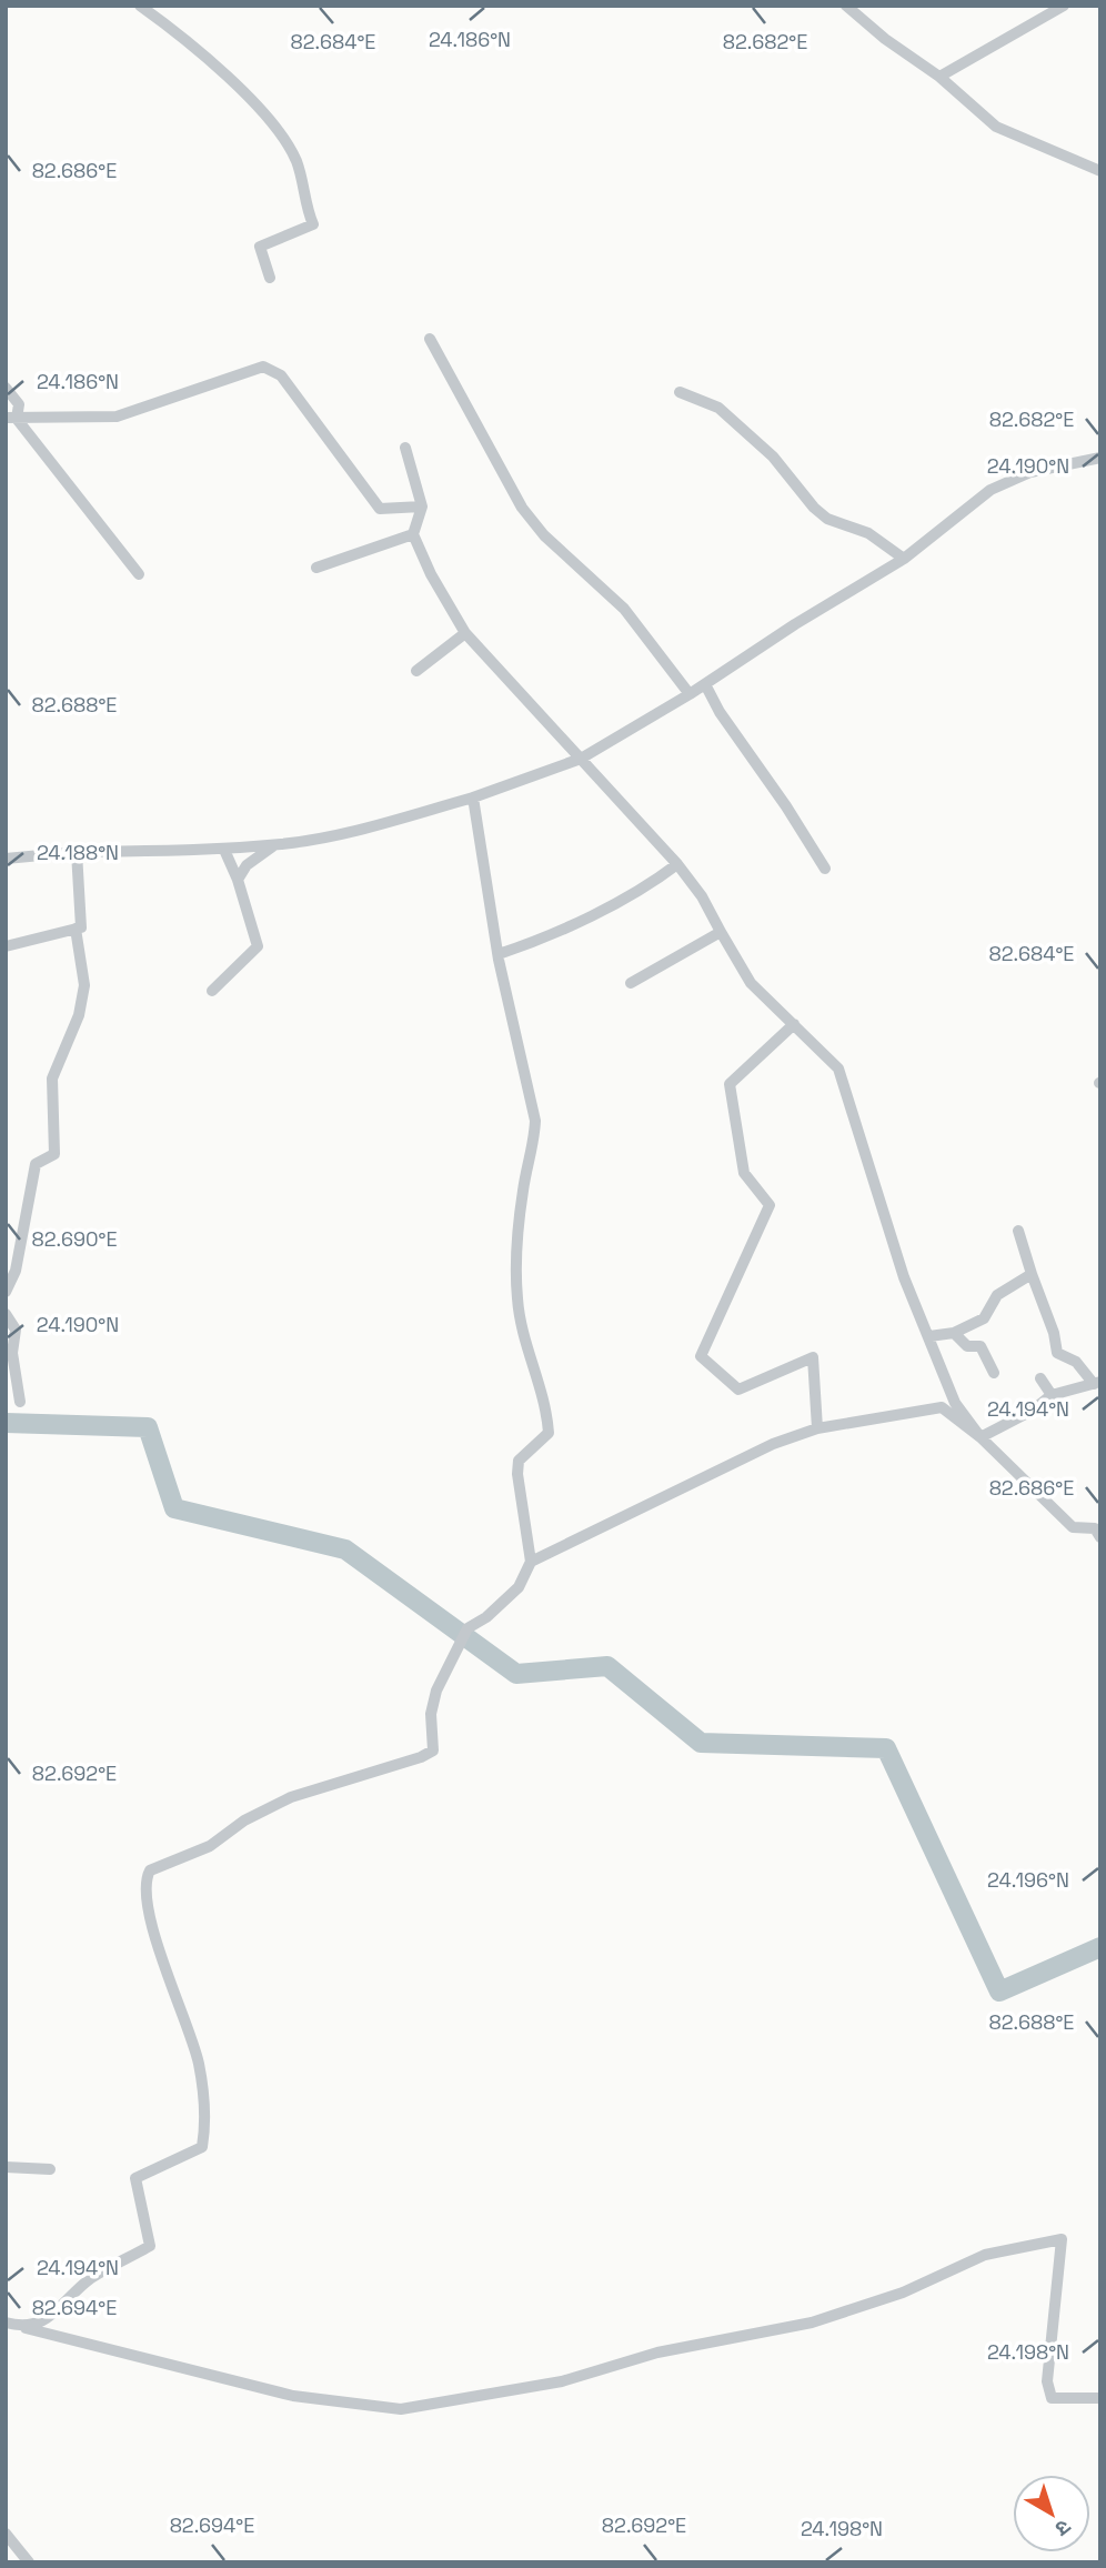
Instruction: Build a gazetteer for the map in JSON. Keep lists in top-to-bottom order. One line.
{"north":"bottom right","coordinates":["24.186°N","82.684°E","82.682°E","82.686°E","24.190°N","82.688°E","24.188°N","82.690°E","24.194°N","82.692°E","24.196°N","82.694°E","24.198°N"]}
